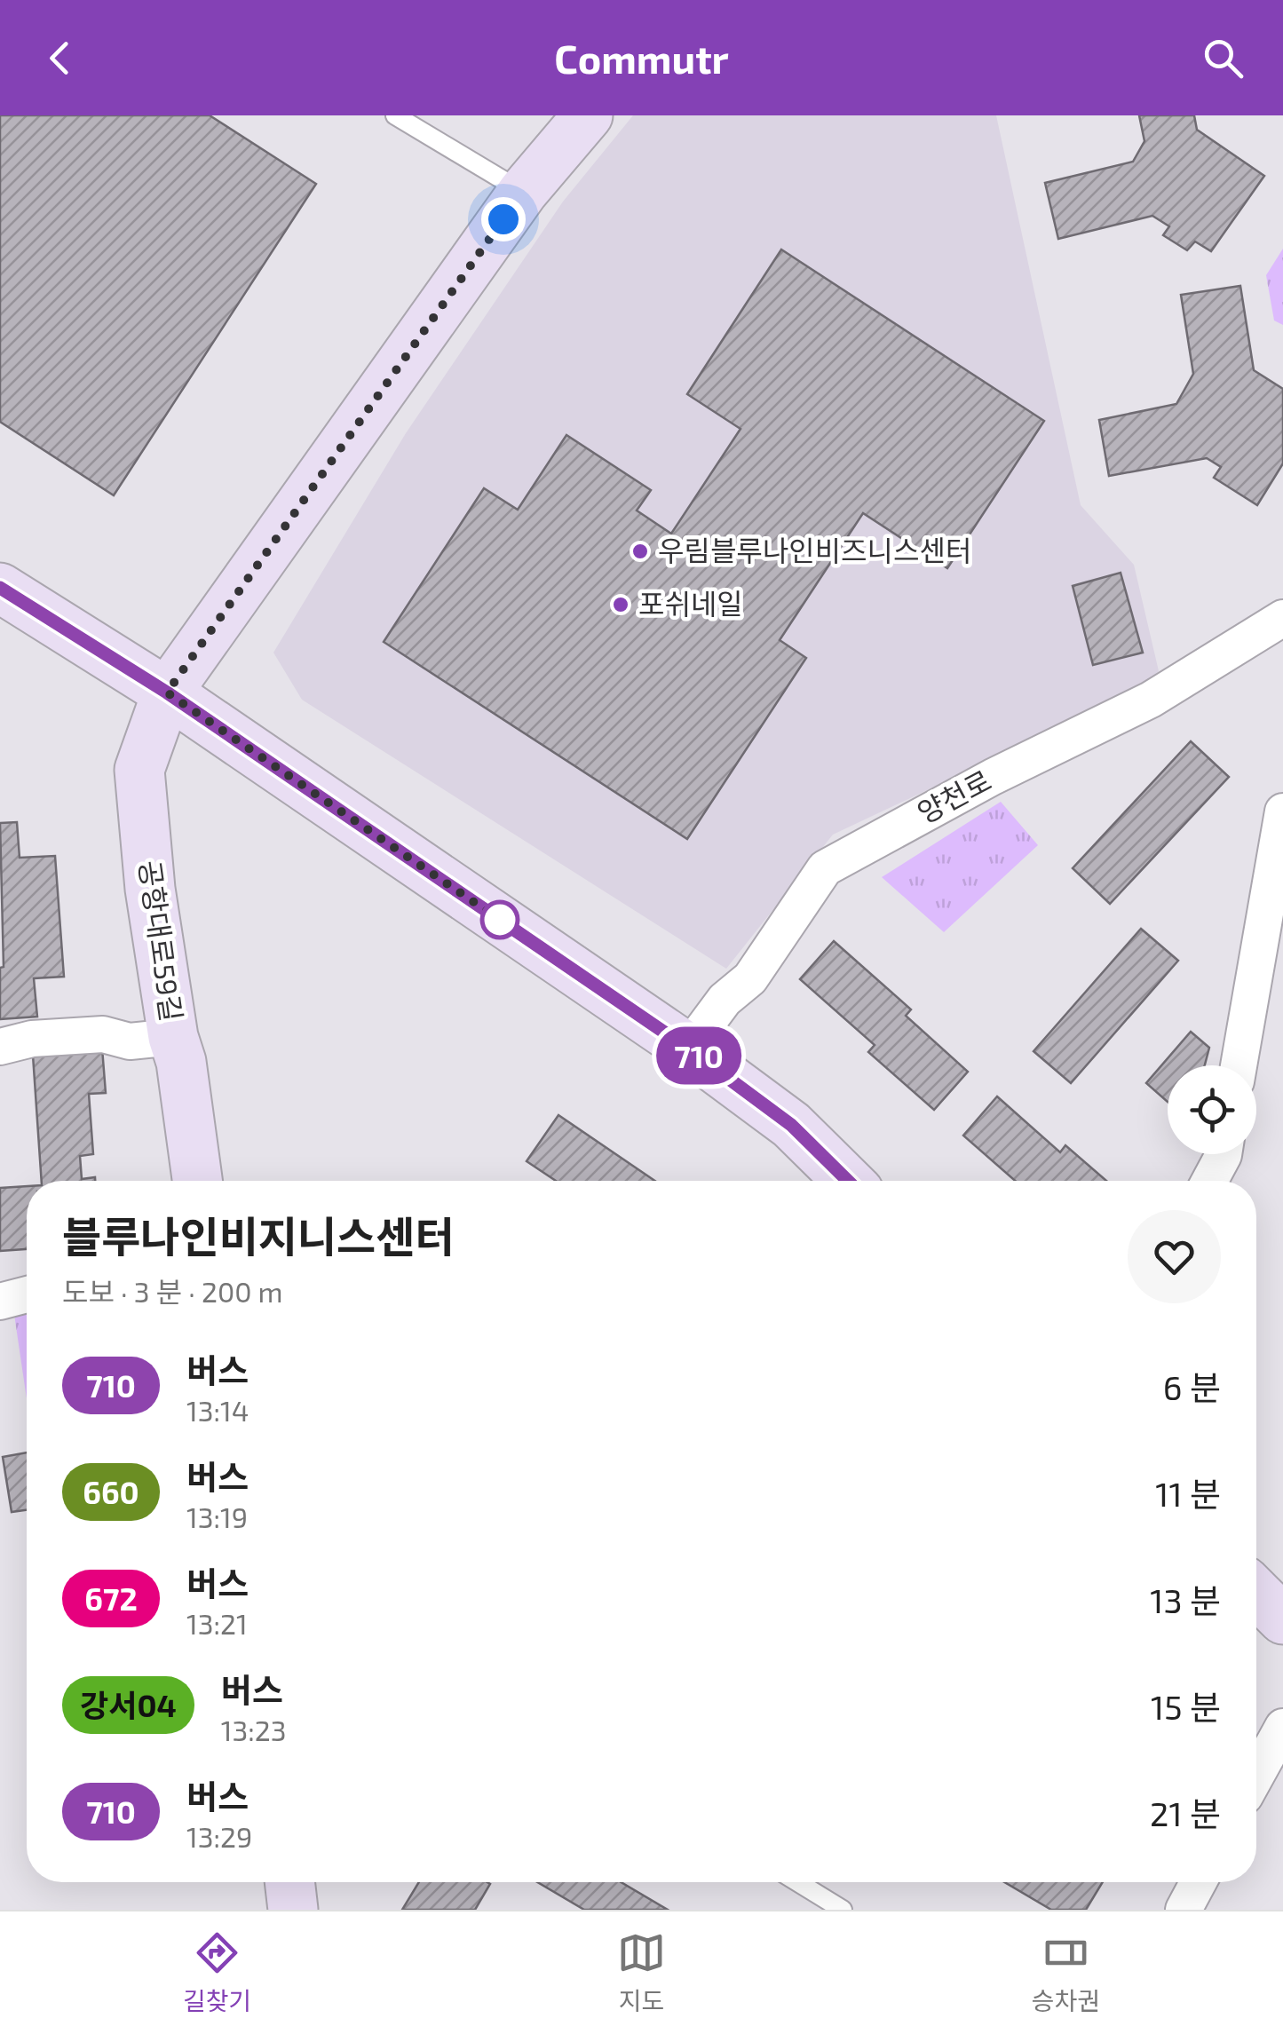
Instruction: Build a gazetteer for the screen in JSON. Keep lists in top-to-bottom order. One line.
{"streets":{"main road":["공항대로59길"],"street":["양천로"]},"places":["우림블루나인비즈니스센터","포쉬네일"],"lines":["bus line 710"],"page":{"header":"Commutr","on_map":"710","heading":["블루나인비지니스센터","도보 · 3 분 · 200 m"],"list":[{"mark":"710","name":"버스","note":"13:14","value":"6 분"},{"mark":"660","name":"버스","note":"13:19","value":"11 분"},{"mark":"672","name":"버스","note":"13:21","value":"13 분"},{"mark":"강서04","name":"버스","note":"13:23","value":"15 분"},{"mark":"710","name":"버스","note":"13:29","value":"21 분"}],"tabs":["길찾기","지도","승차권"]}}
